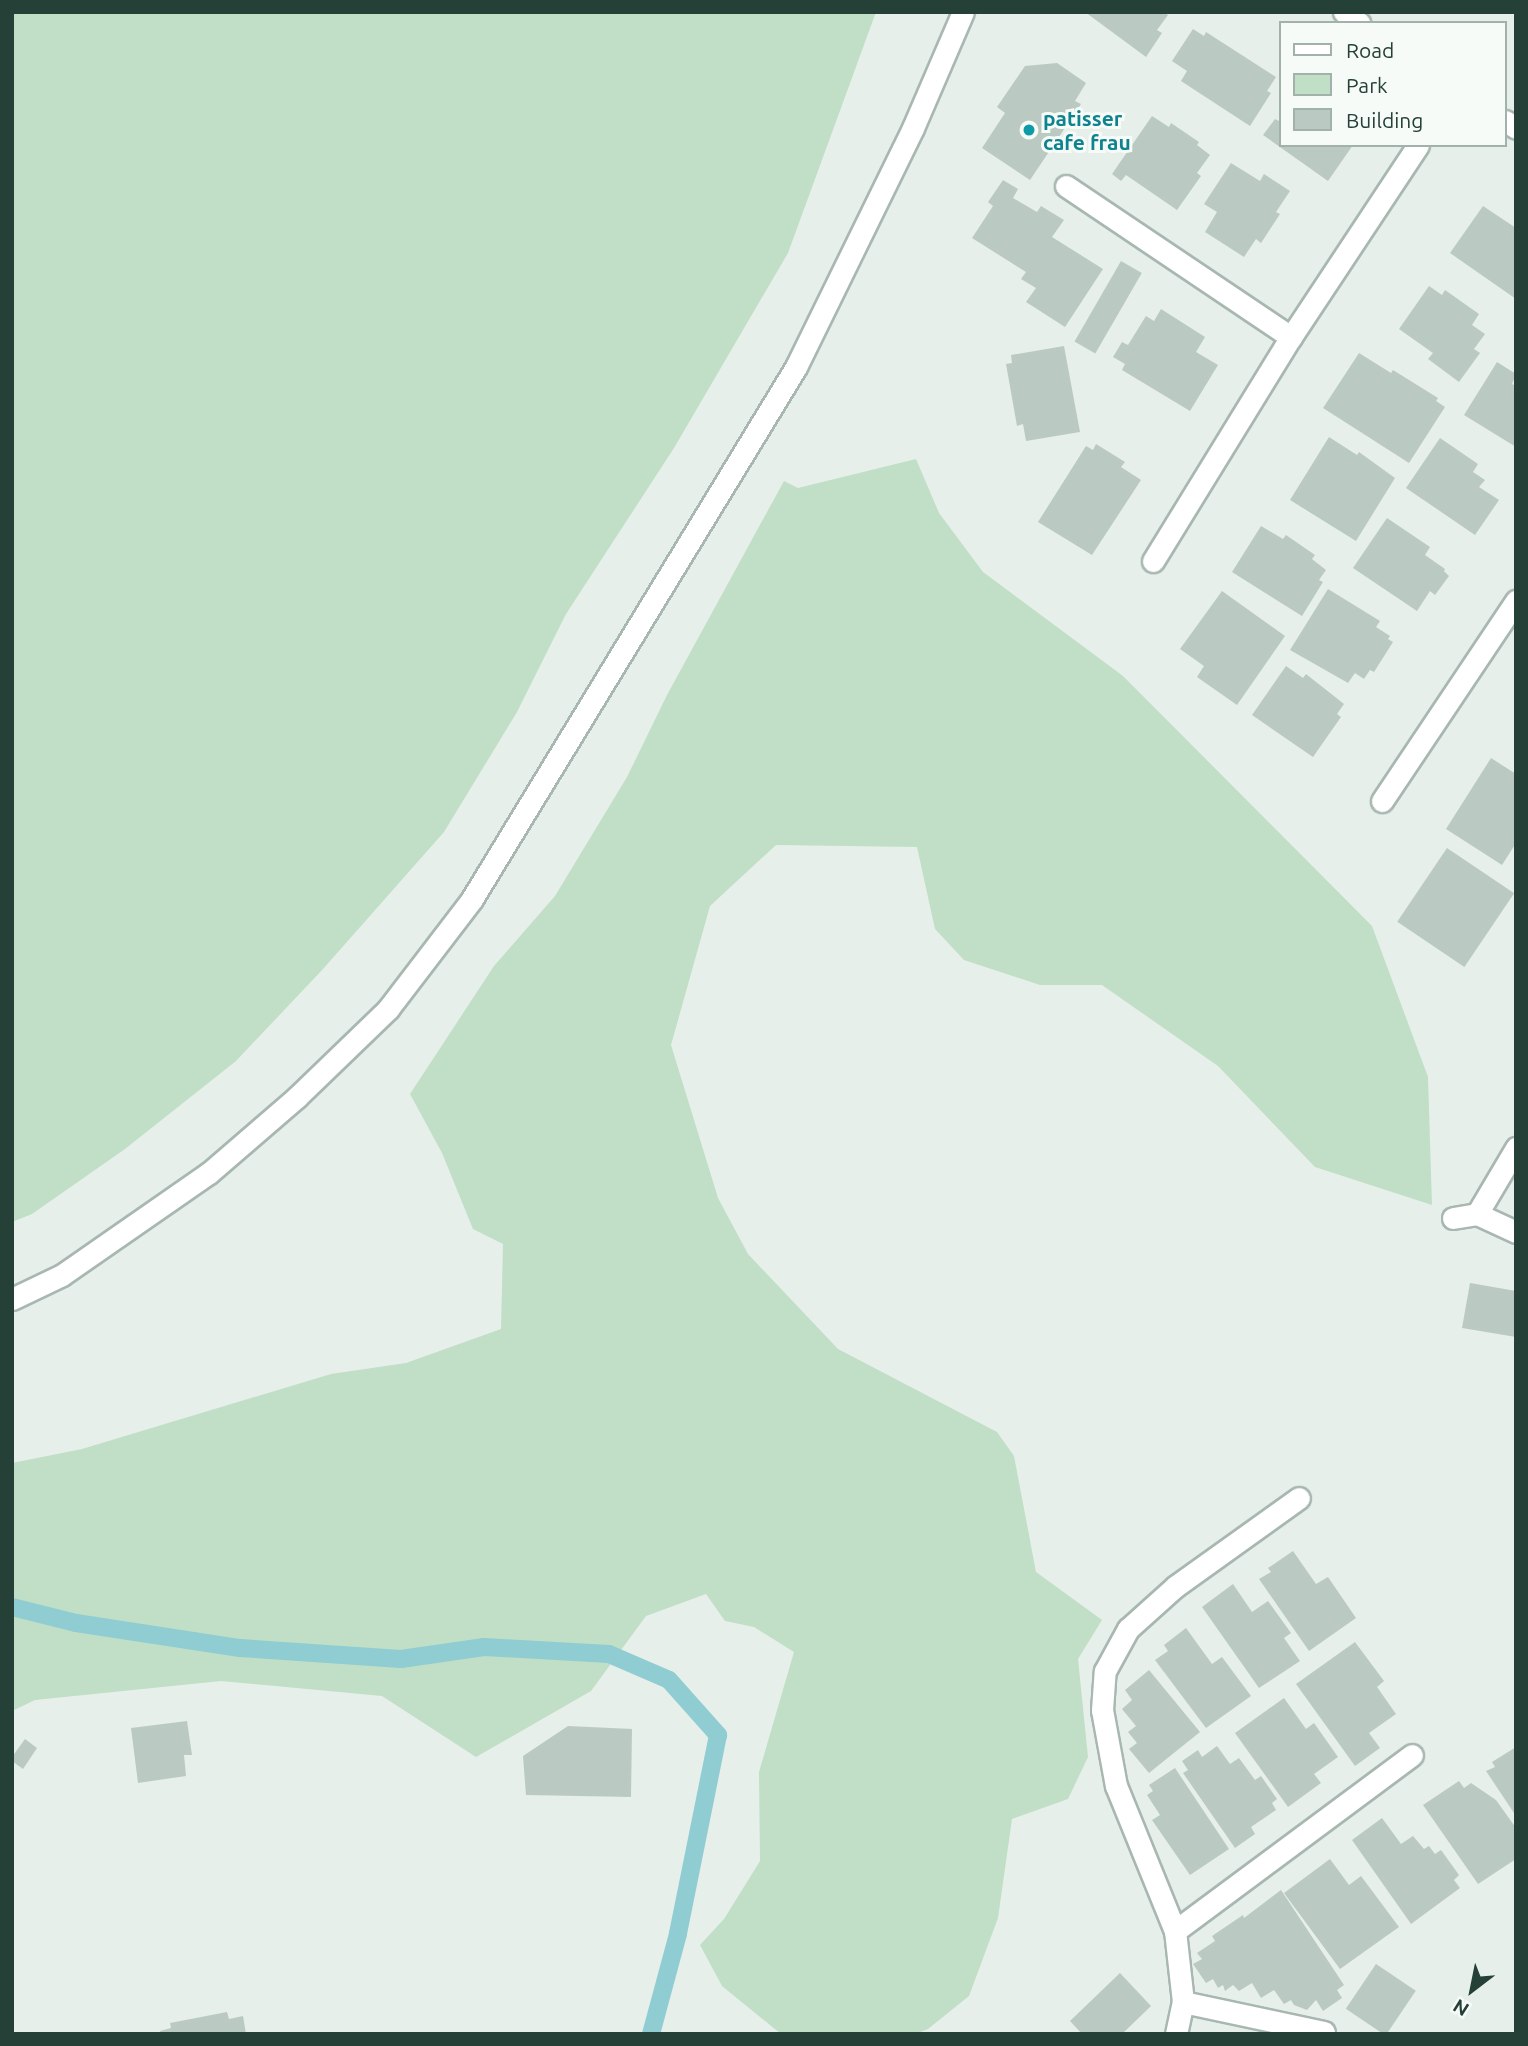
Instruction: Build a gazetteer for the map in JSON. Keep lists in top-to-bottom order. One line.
{"places":["patisser cafe frau"],"legend":["Road","Park","Building"],"north":"bottom left"}
